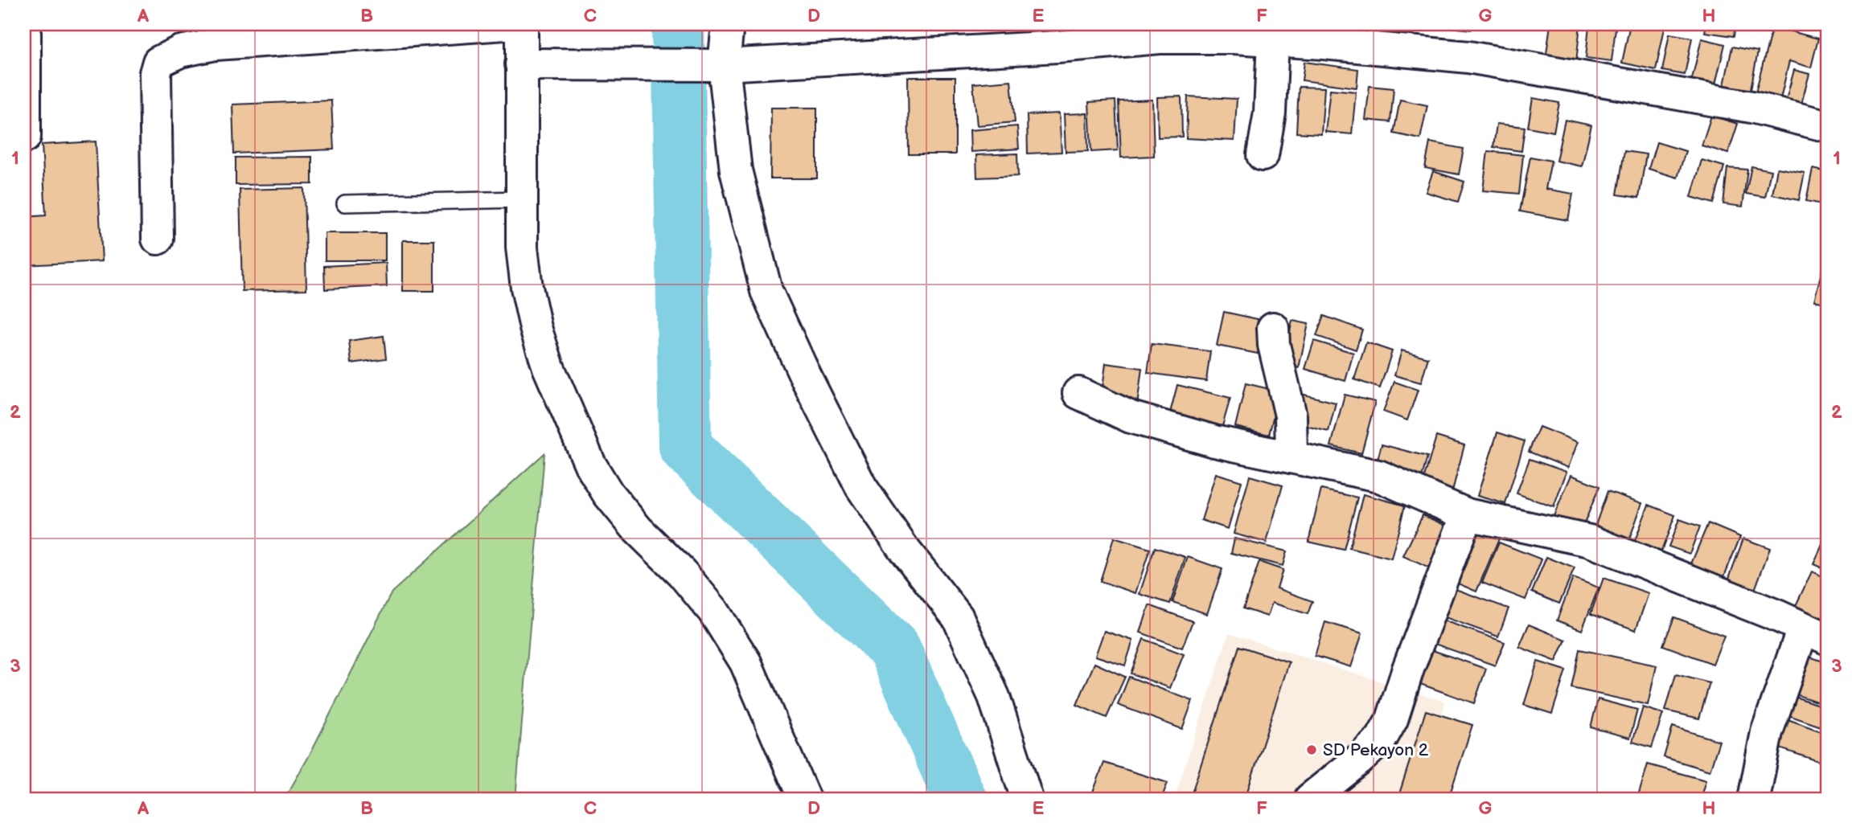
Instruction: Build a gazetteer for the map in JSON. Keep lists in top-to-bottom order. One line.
{"places":["SD Pekayon 2"],"grid":{"columns":["A","B","C","D","E","F","G","H"],"rows":["1","2","3"]}}
